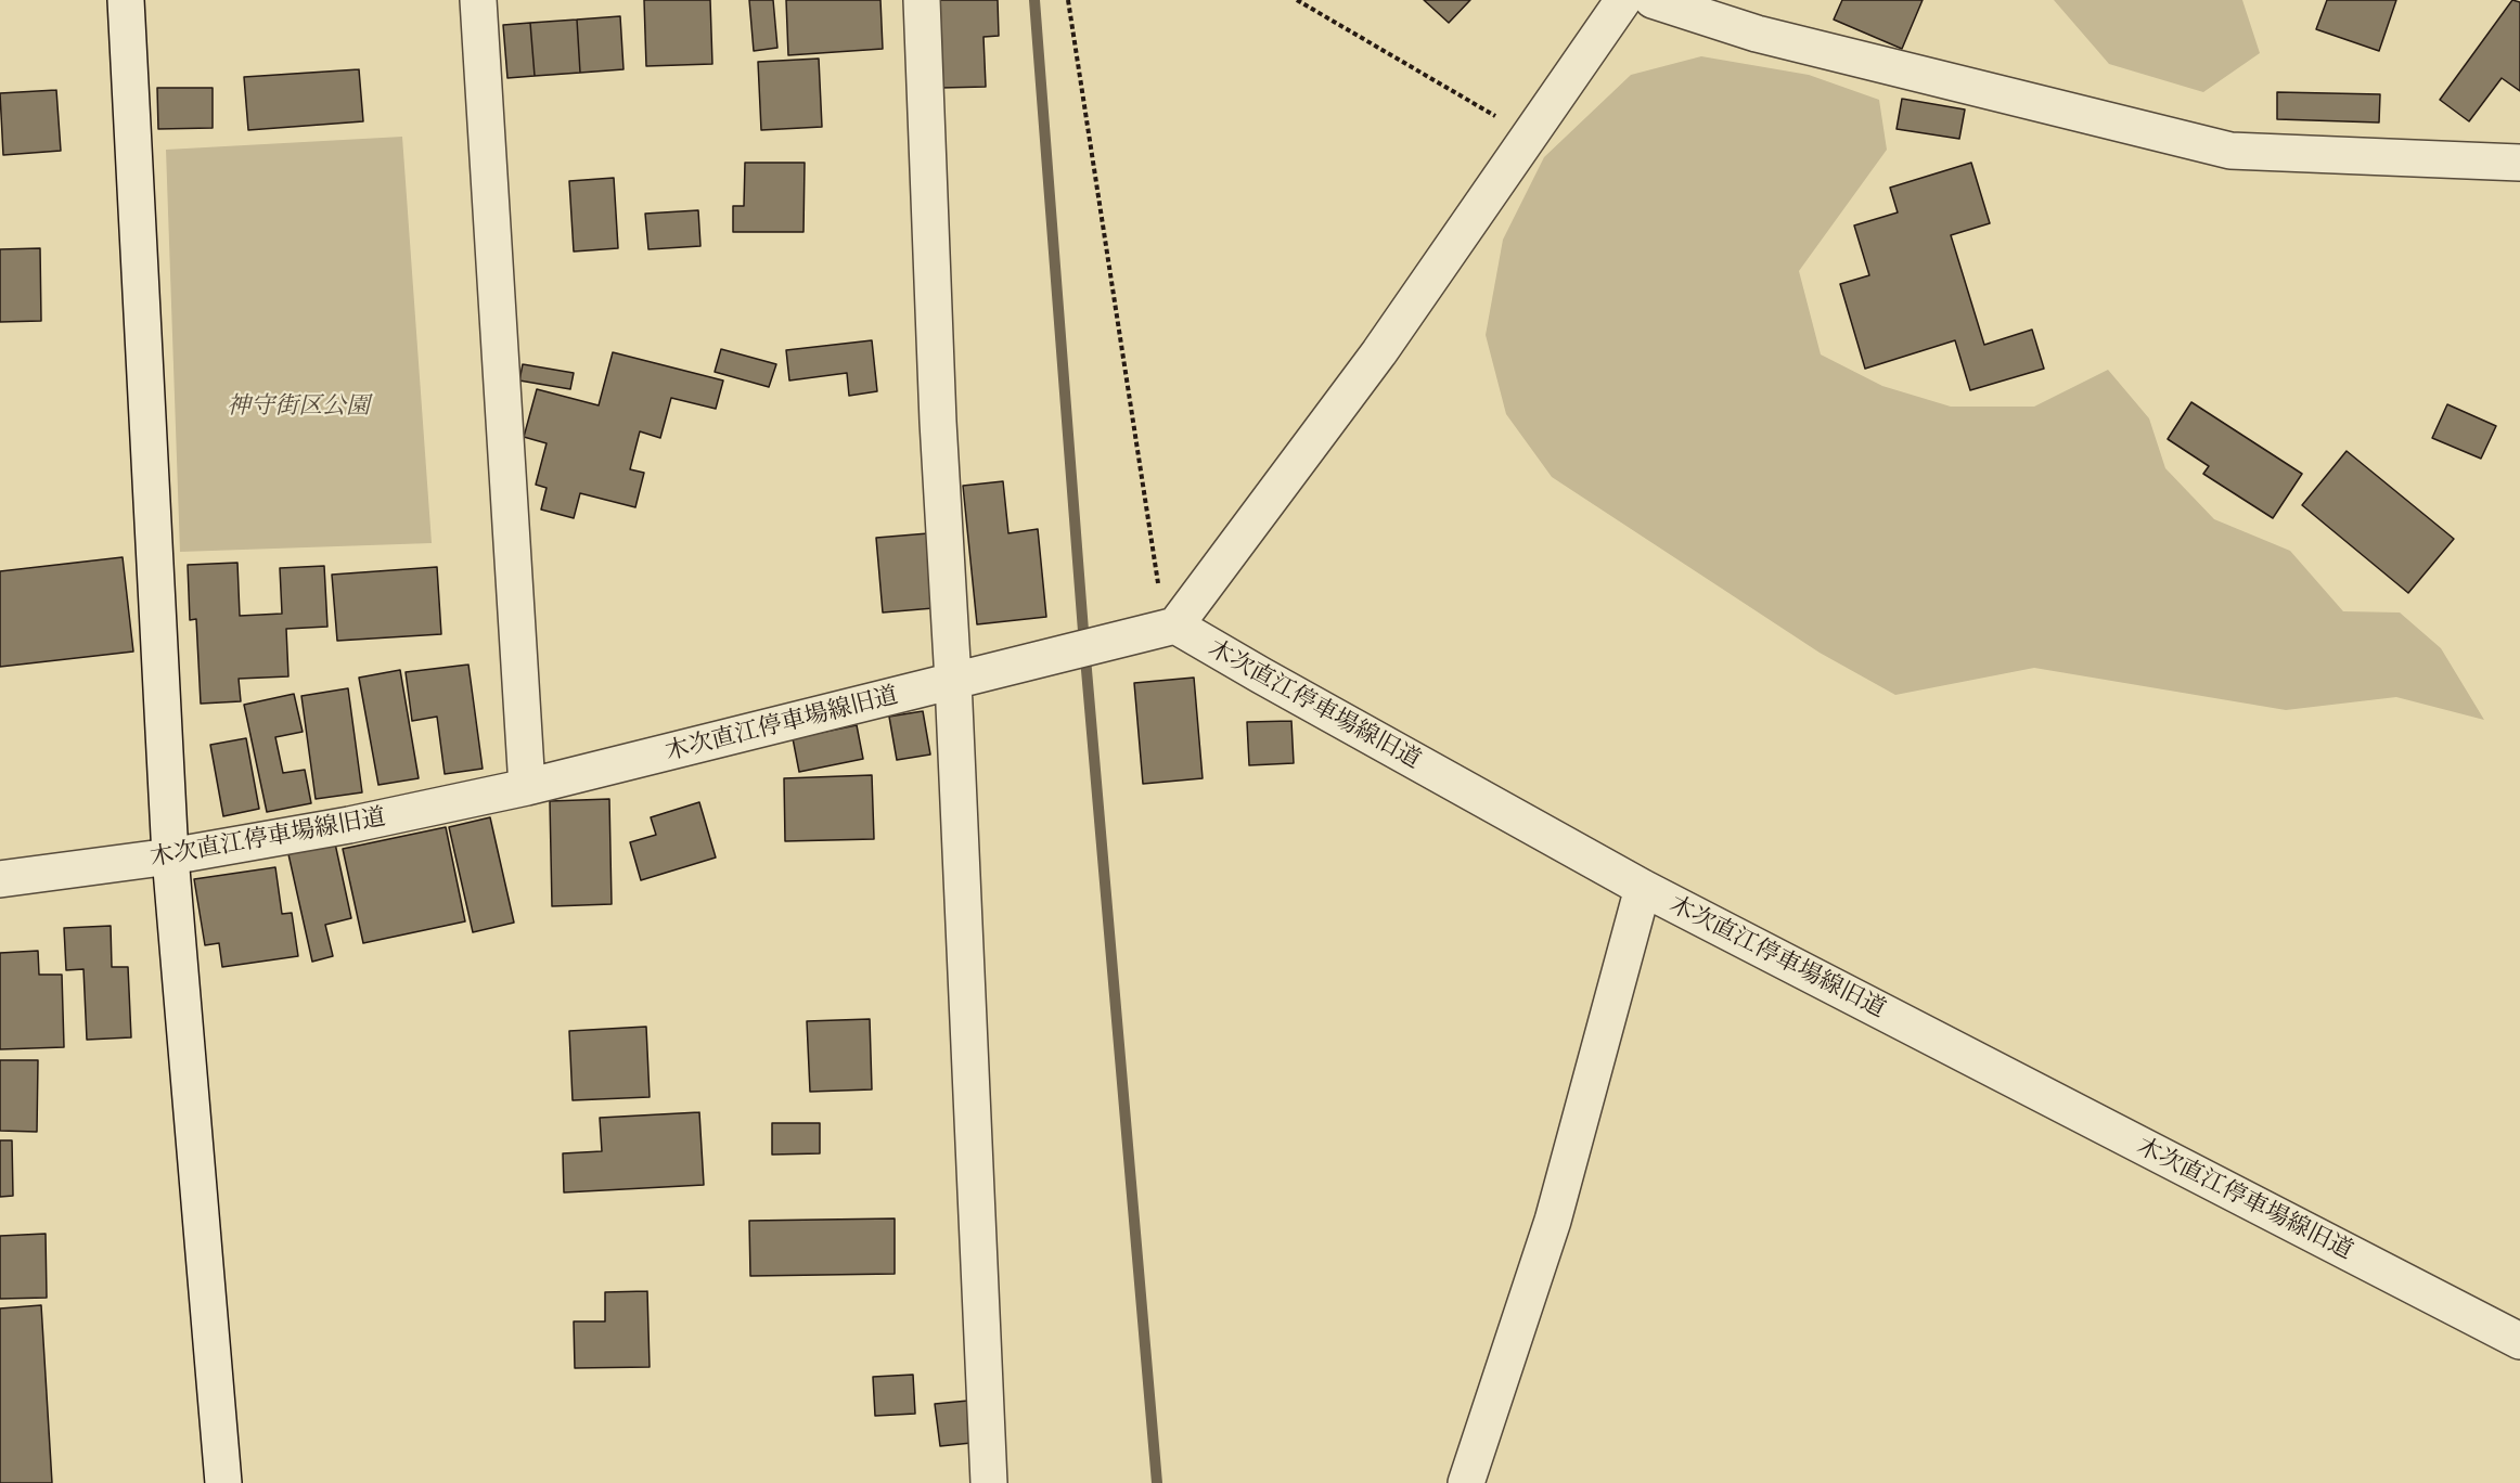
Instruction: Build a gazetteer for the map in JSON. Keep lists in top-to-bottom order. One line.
{"streets":{"street":["木次直江停車場線旧道"]},"parks":["神守街区公園"]}
